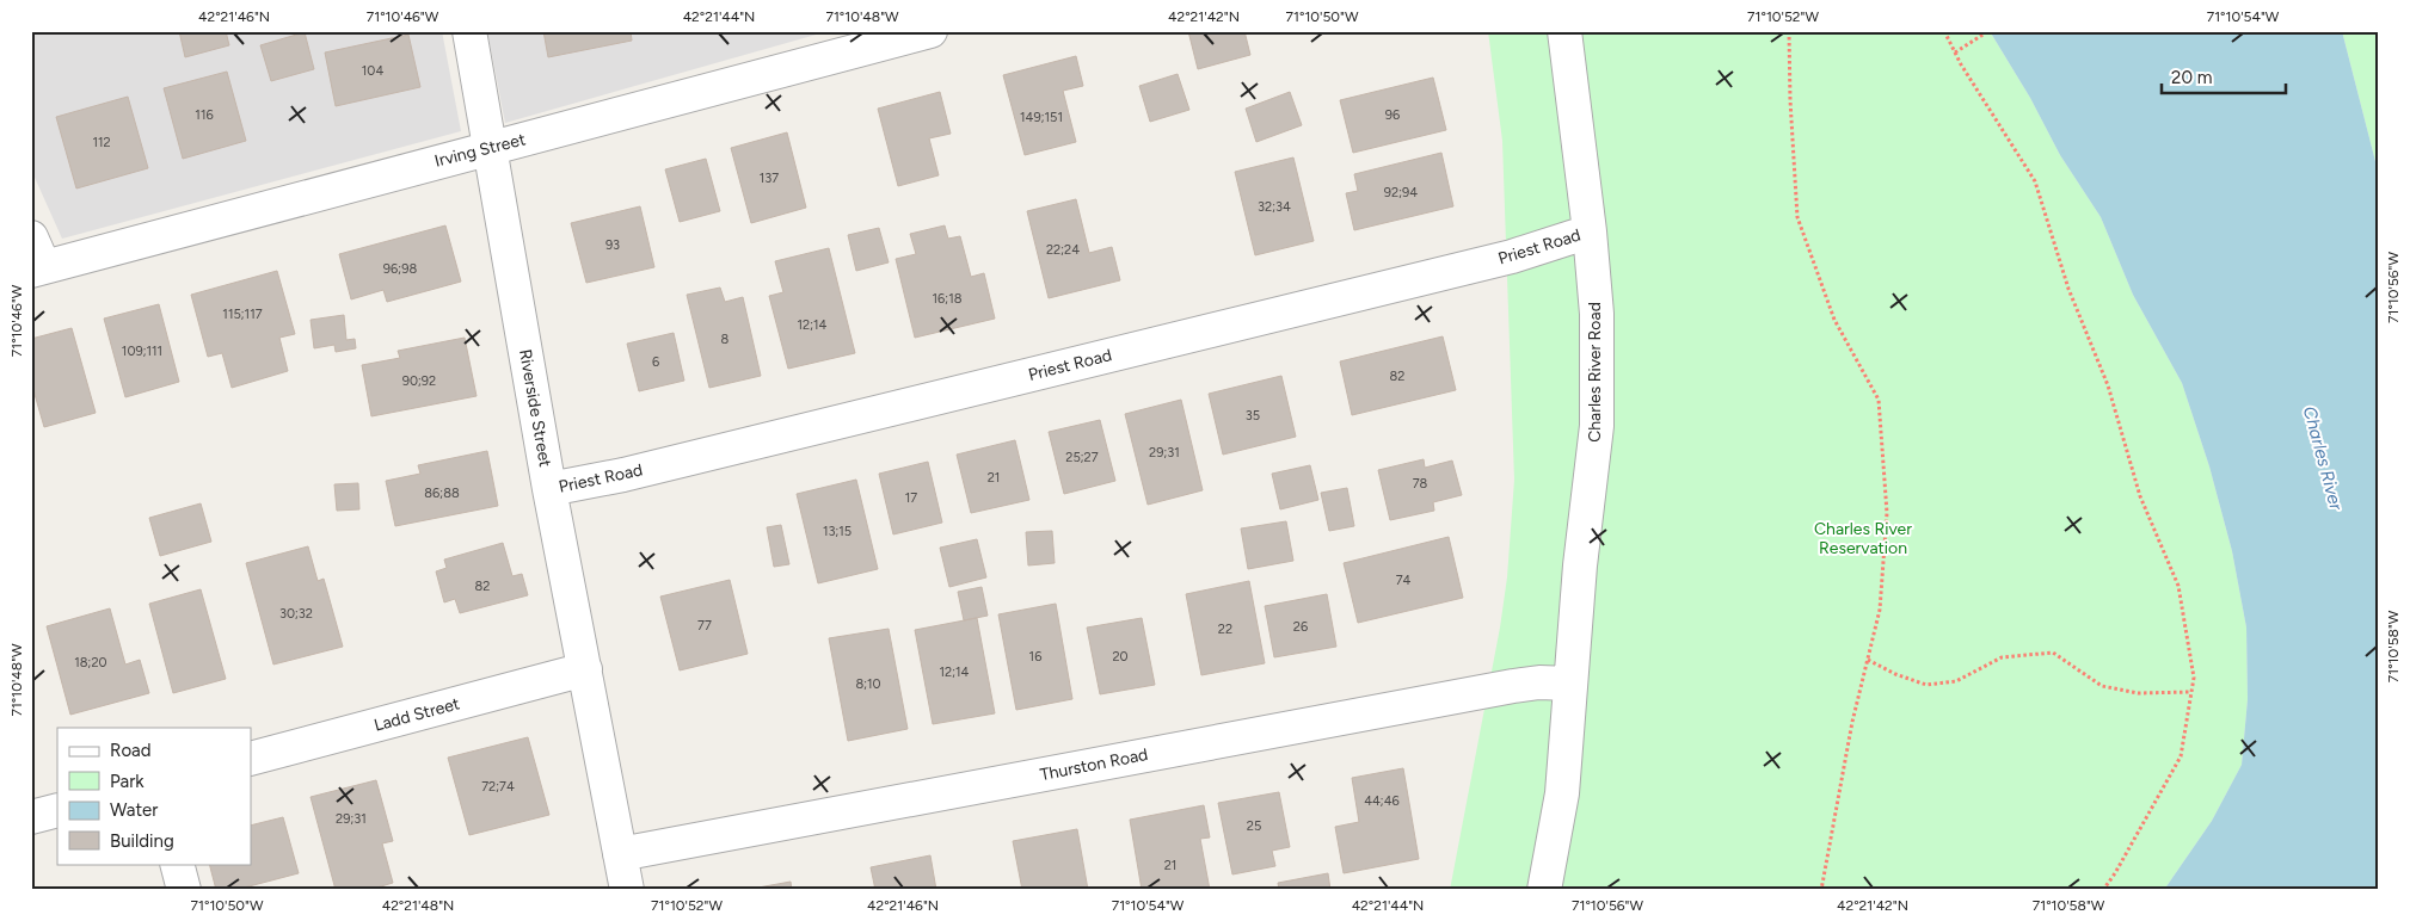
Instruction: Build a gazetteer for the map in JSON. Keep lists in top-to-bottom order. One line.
{"streets":{"street":["Irving Street","Priest Road","Charles River Road","Riverside Street","Ladd Street","Thurston Road"]},"crossings":[["Irving Street","Riverside Street"],["Priest Road","Charles River Road"],["Priest Road","Riverside Street"],["Charles River Road","Thurston Road"],["Riverside Street","Ladd Street"],["Riverside Street","Thurston Road"]],"water":["Charles River"],"parks":["Charles River Reservation"],"house_numbers":["104","116","96","149;151","112","137","92;94","32;34","93","22;24","96;98","16;18","115;117","12;14","8","109;111","6","82","90;92","35","29;31","25;27","21","78","86;88","17","13;15","74","82","30;32","77","26","22","16","20","18;20","12;14","8;10","72;74","44;46","29;31","25","21"],"legend":["Road","Park","Water","Building"],"scale_bar":"20 m","coordinates":["42°21'46\"N","71°10'46\"W","42°21'44\"N","71°10'48\"W","42°21'42\"N","71°10'50\"W","71°10'52\"W","71°10'54\"W","71°10'56\"W","71°10'58\"W","42°21'48\"N"]}
